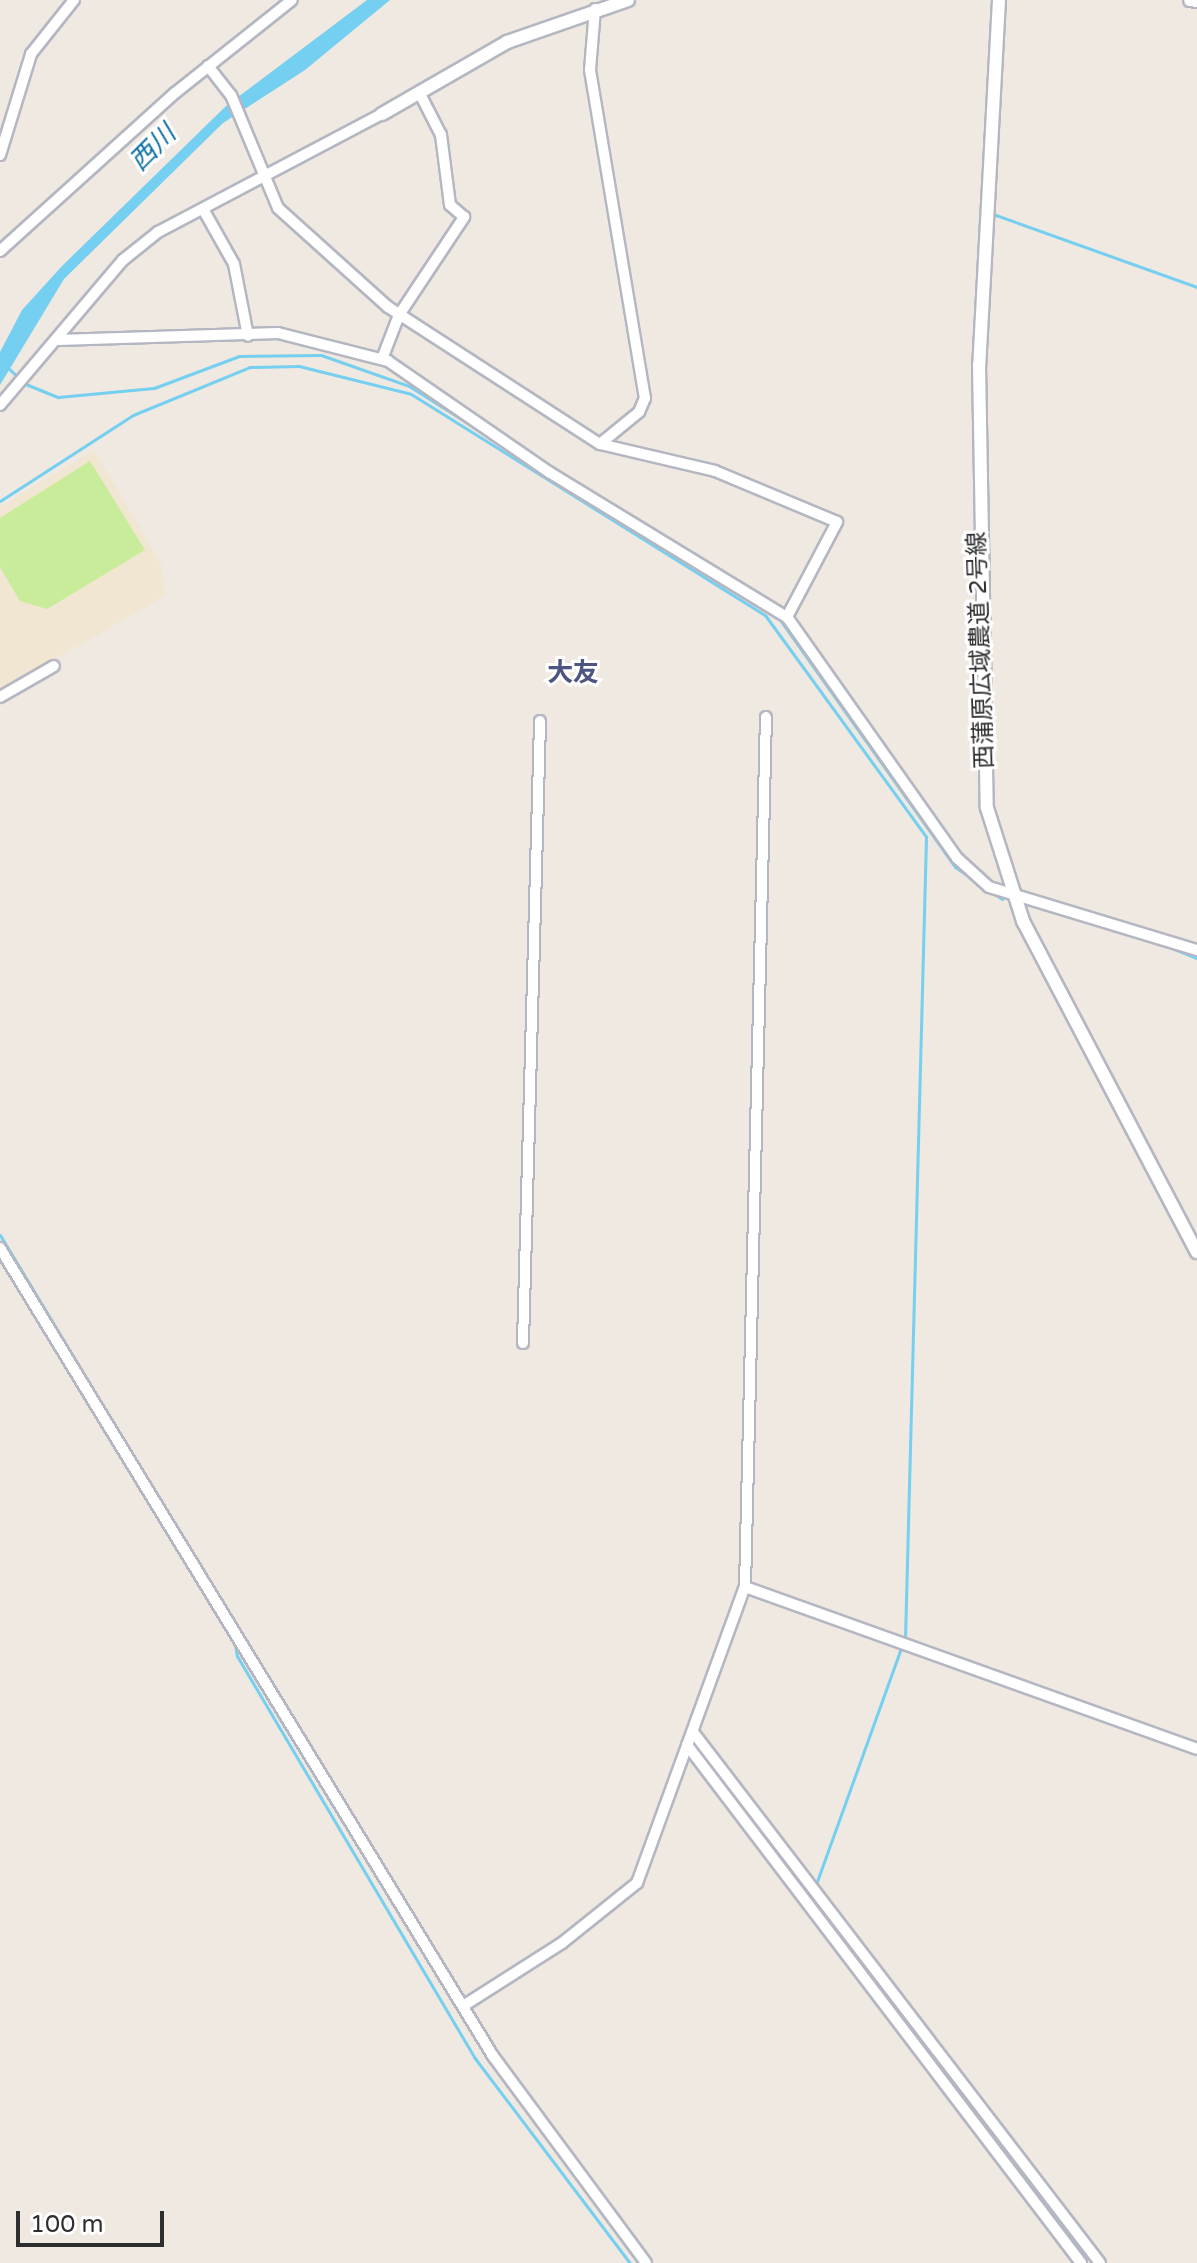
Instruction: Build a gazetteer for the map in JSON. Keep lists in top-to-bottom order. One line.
{"streets":{"street":["西蒲原広域農道 2号線"]},"districts":["大友"],"water":["西川"],"scale_bar":"100 m"}
